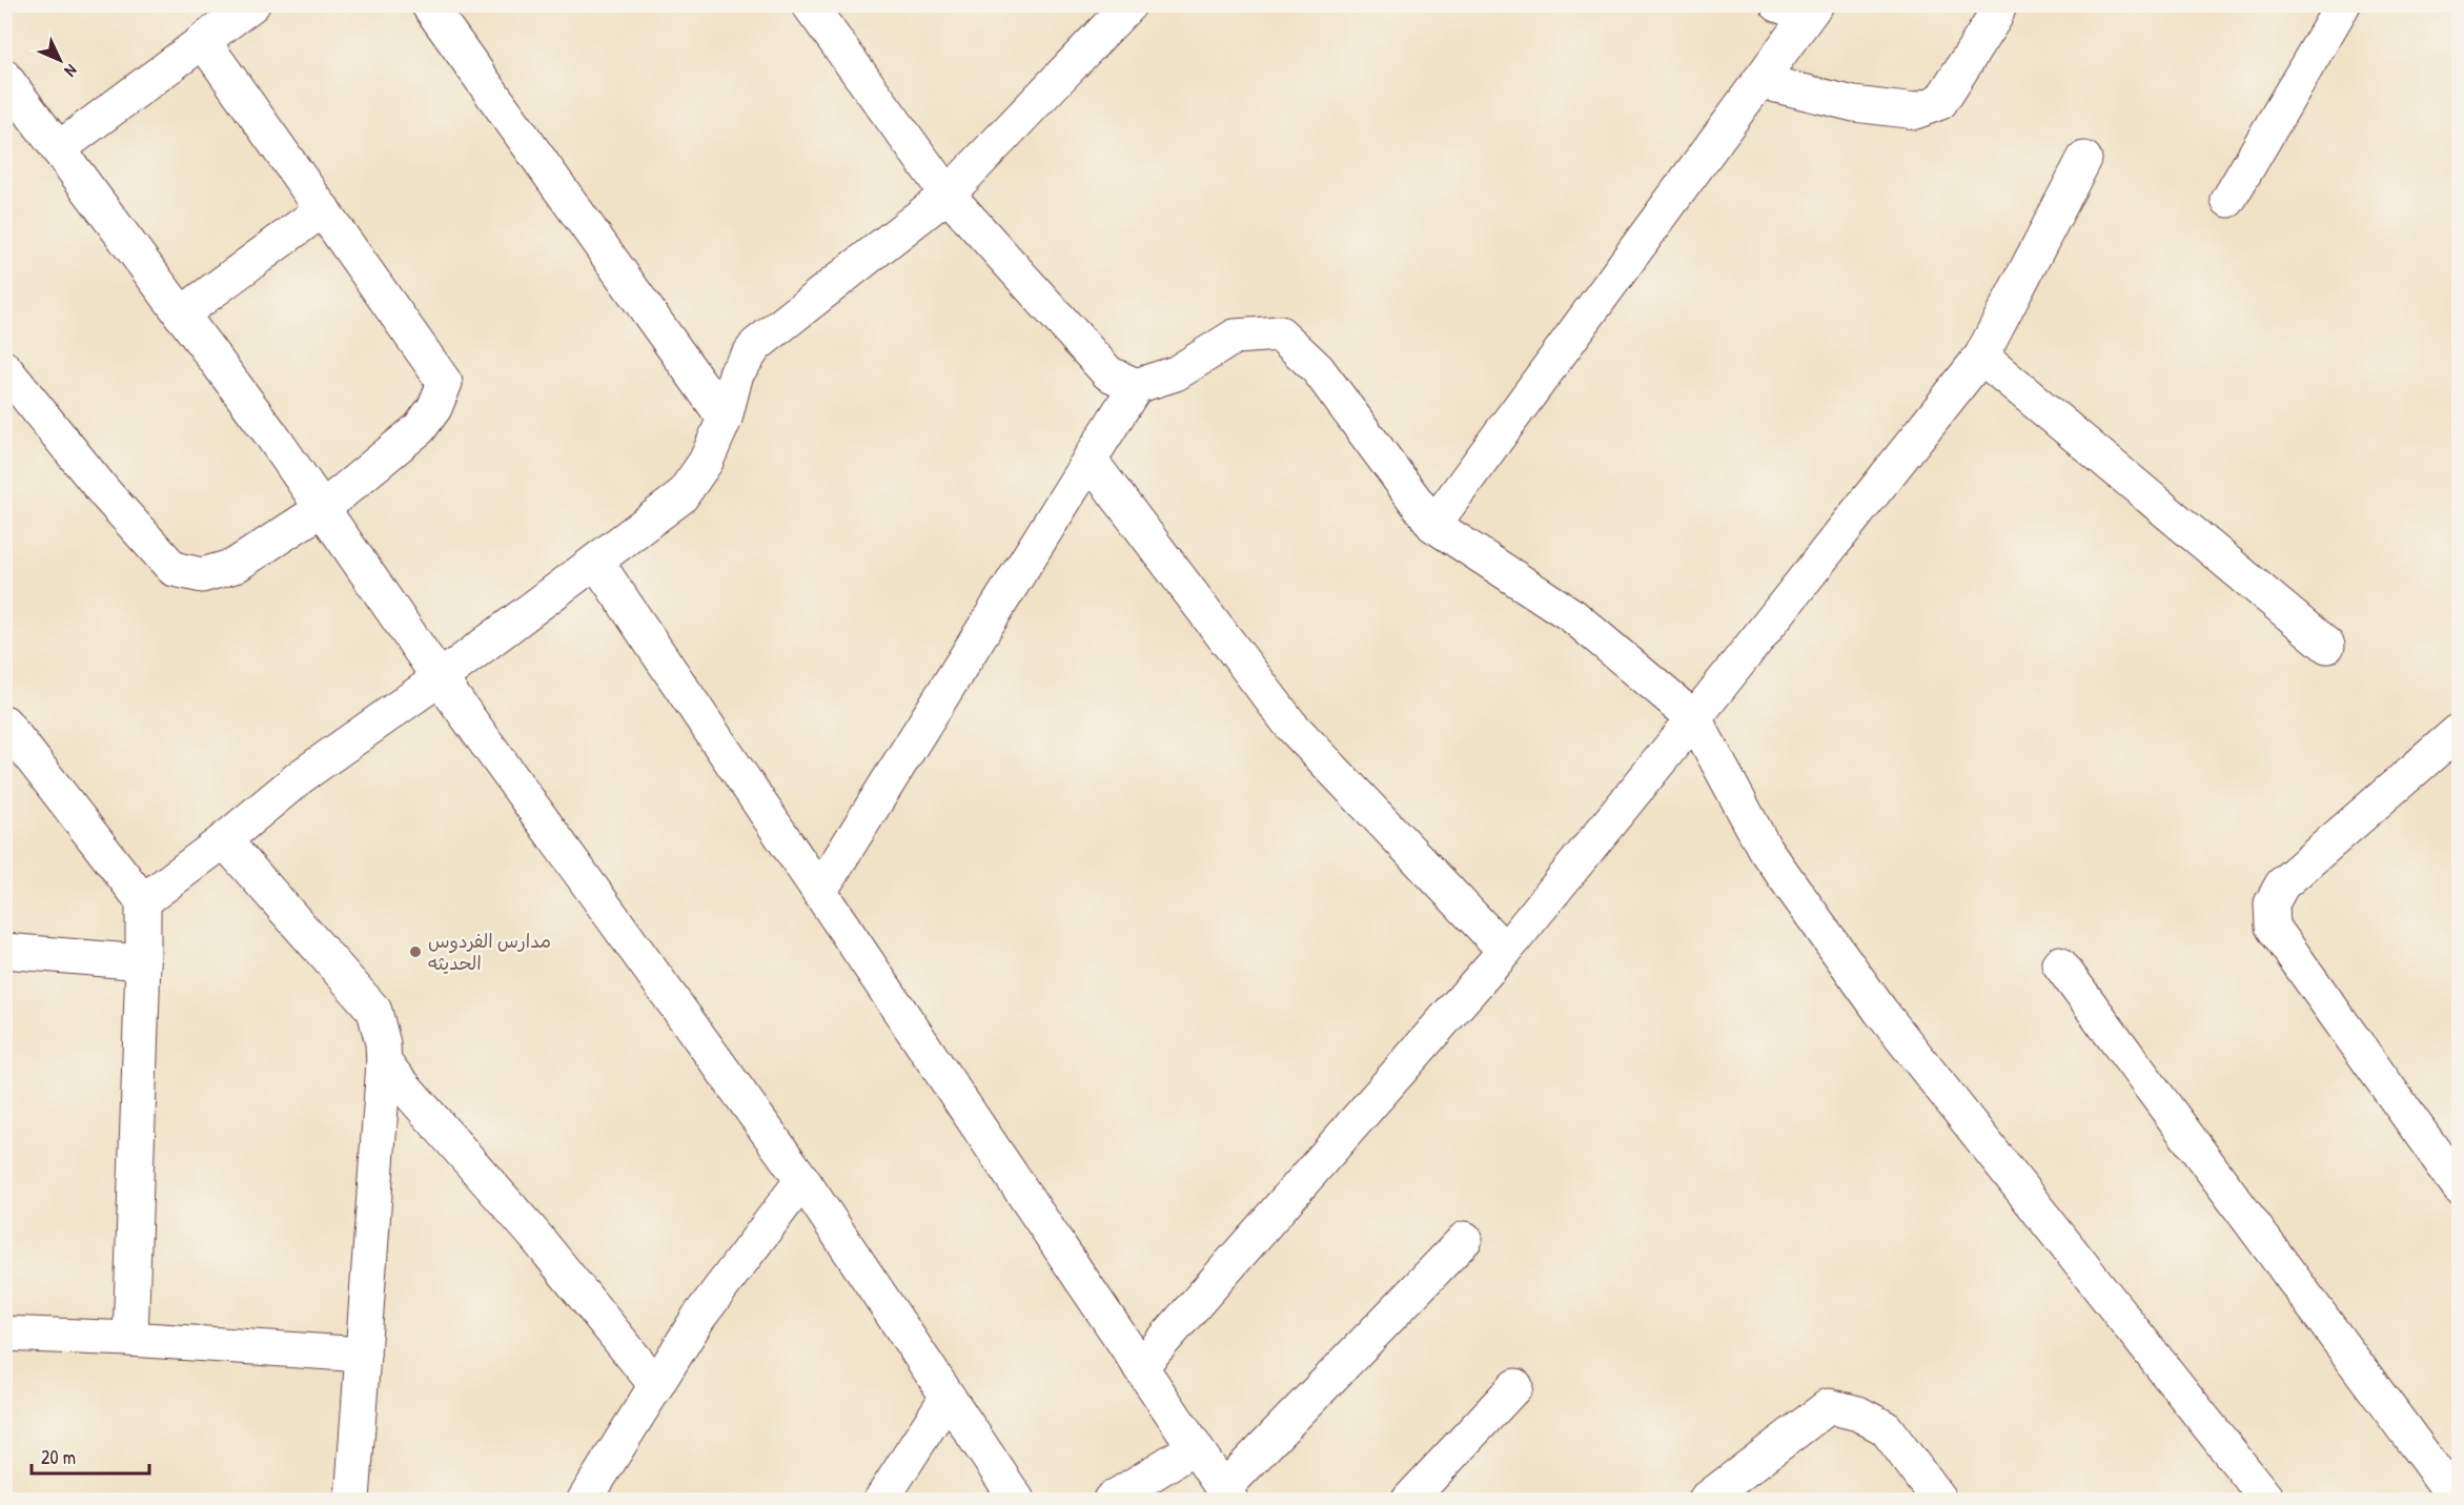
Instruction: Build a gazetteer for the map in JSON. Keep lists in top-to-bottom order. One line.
{"places":["مدارس الفردوس الحديثه"],"scale_bar":"20 m","north":"bottom right"}
